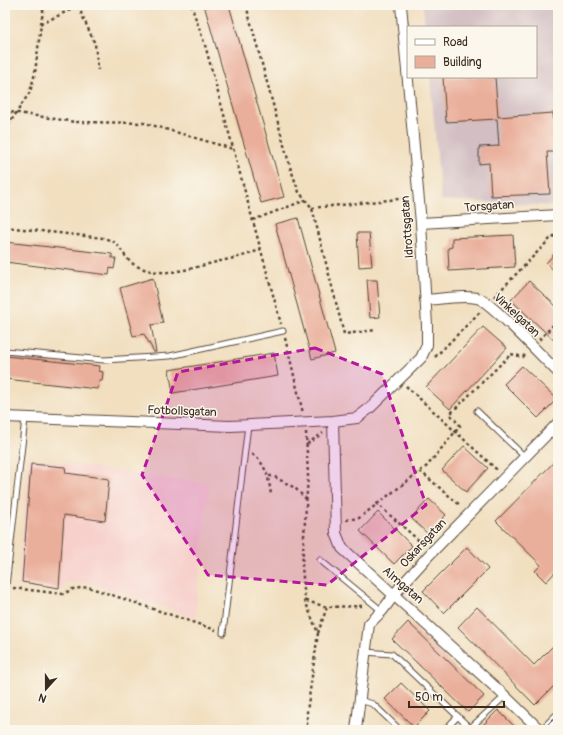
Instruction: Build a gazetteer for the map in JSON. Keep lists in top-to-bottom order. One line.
{"streets":{"street":["Torsgatan","Idrottsgatan","Vinkelgatan","Fotbollsgatan","Oskarsgatan","Almgatan"]},"crossings":[["Torsgatan","Idrottsgatan"],["Idrottsgatan","Vinkelgatan"],["Idrottsgatan","Fotbollsgatan"],["Fotbollsgatan","Almgatan"],["Oskarsgatan","Almgatan"]],"legend":["Road","Building"],"scale_bar":"50 m","north":"bottom"}
